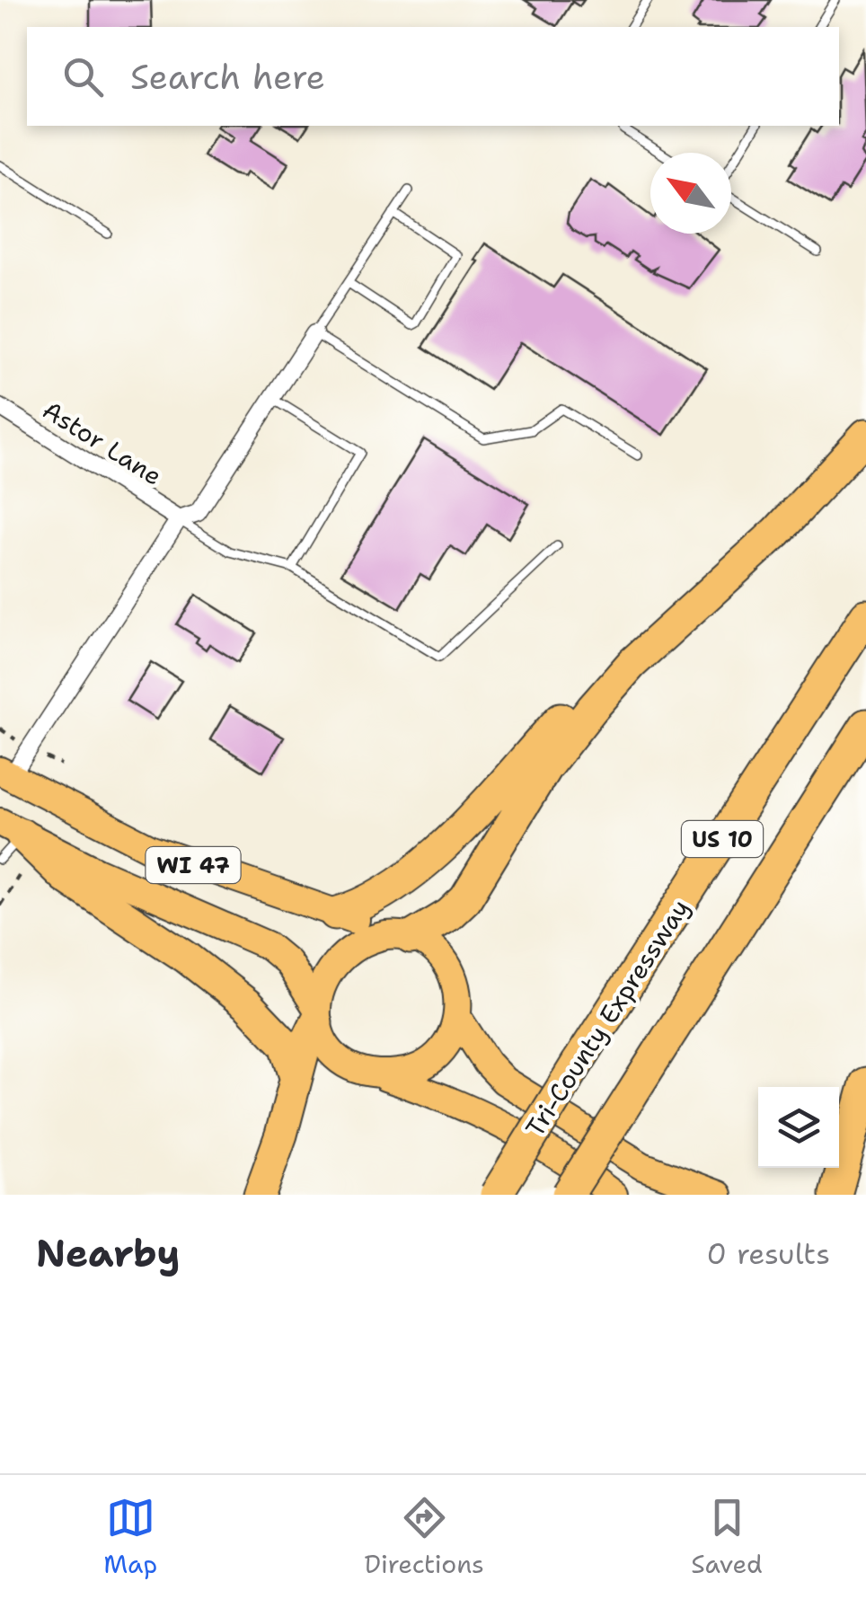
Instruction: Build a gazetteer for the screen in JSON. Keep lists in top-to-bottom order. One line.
{"streets":{"highway":["US 10","Tri-County Expressway"],"main road":["WI 47"],"street":["Astor Lane"]},"north":"top left","page":{"search":"Search here","heading":["Nearby","0 results"],"nav":["Map","Directions","Saved"]}}
